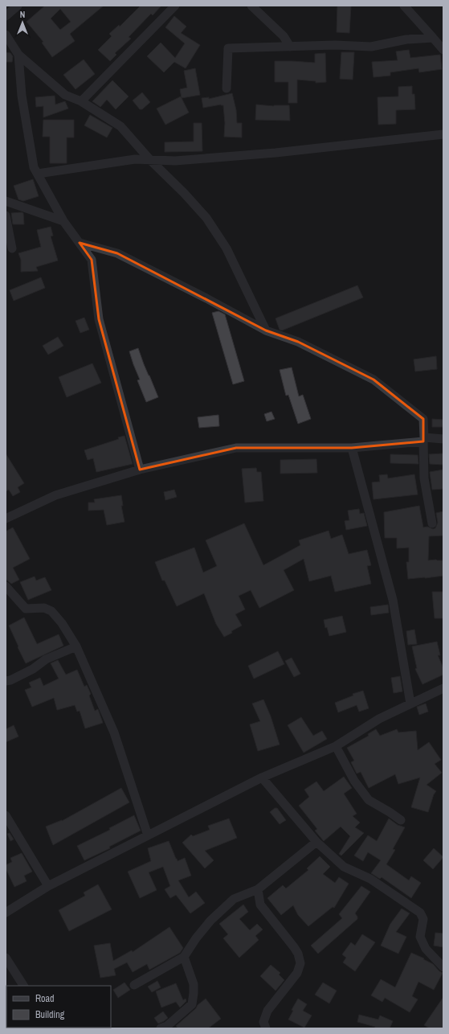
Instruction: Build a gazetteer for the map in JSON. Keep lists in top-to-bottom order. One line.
{"legend":["Road","Building"],"north":"top"}
